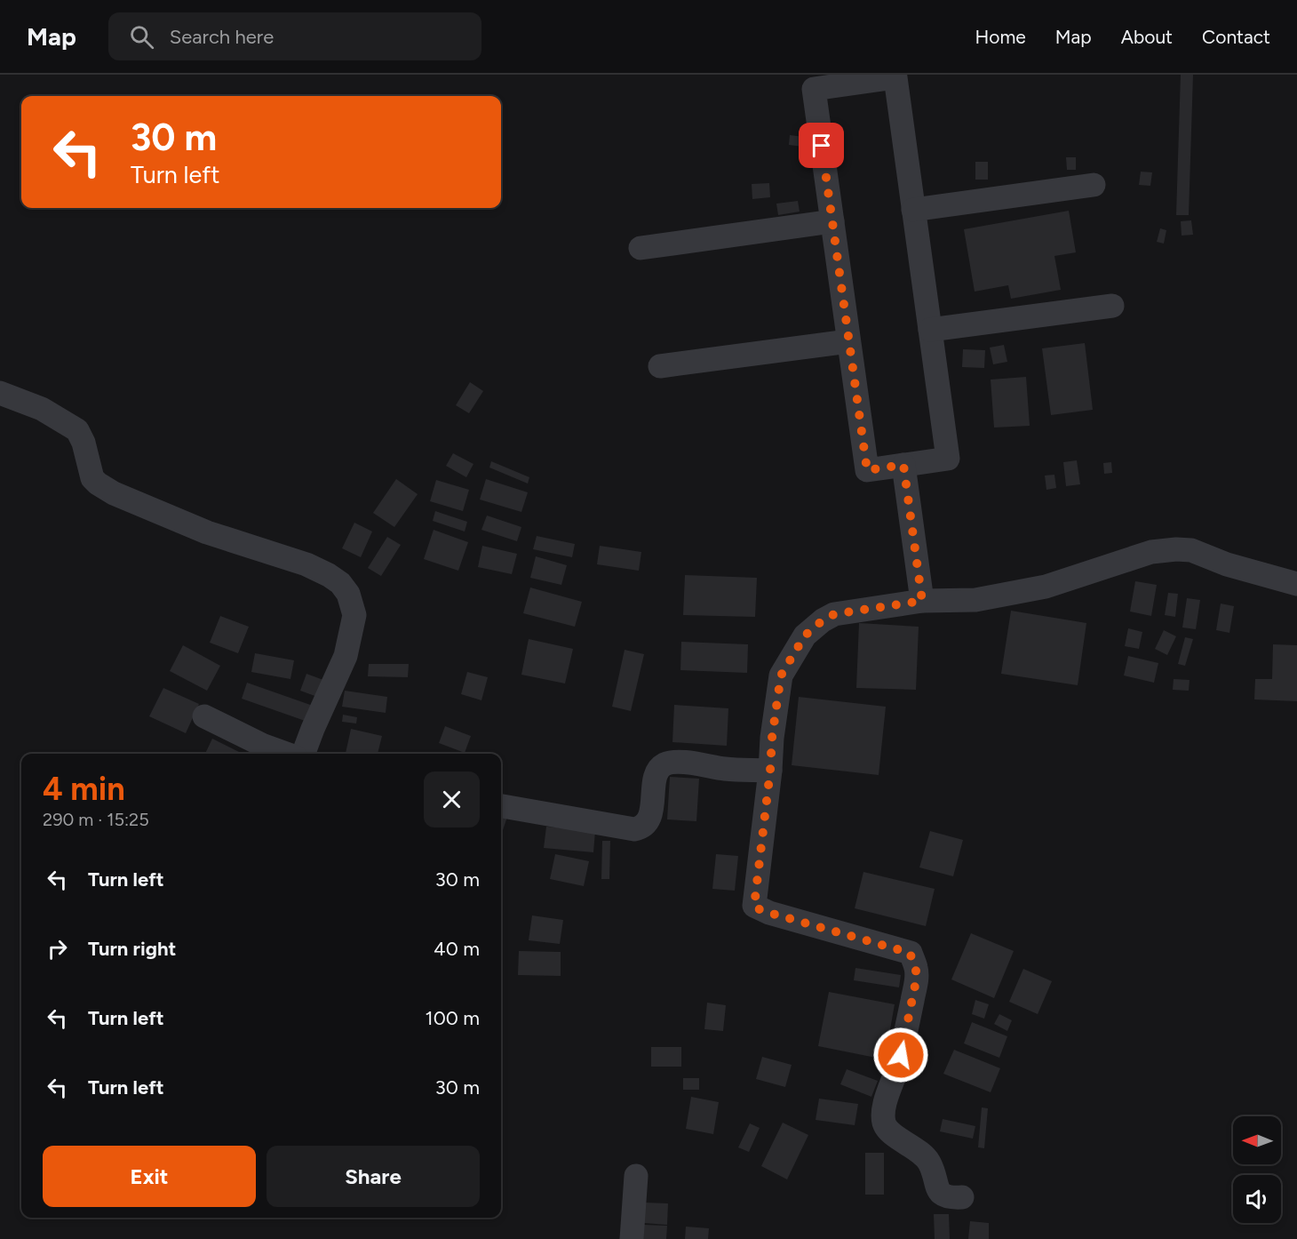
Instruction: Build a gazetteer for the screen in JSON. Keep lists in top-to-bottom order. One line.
{"north":"left","page":{"header":"Map","search":"Search here","nav":["Home","Map","About","Contact"],"turn":["30 m","Turn left"],"heading":["4 min","290 m · 15:25"],"list":[{"name":"Turn left","value":"30 m"},{"name":"Turn right","value":"40 m"},{"name":"Turn left","value":"100 m"},{"name":"Turn left","value":"30 m"}],"buttons":["Exit","Share"]}}
